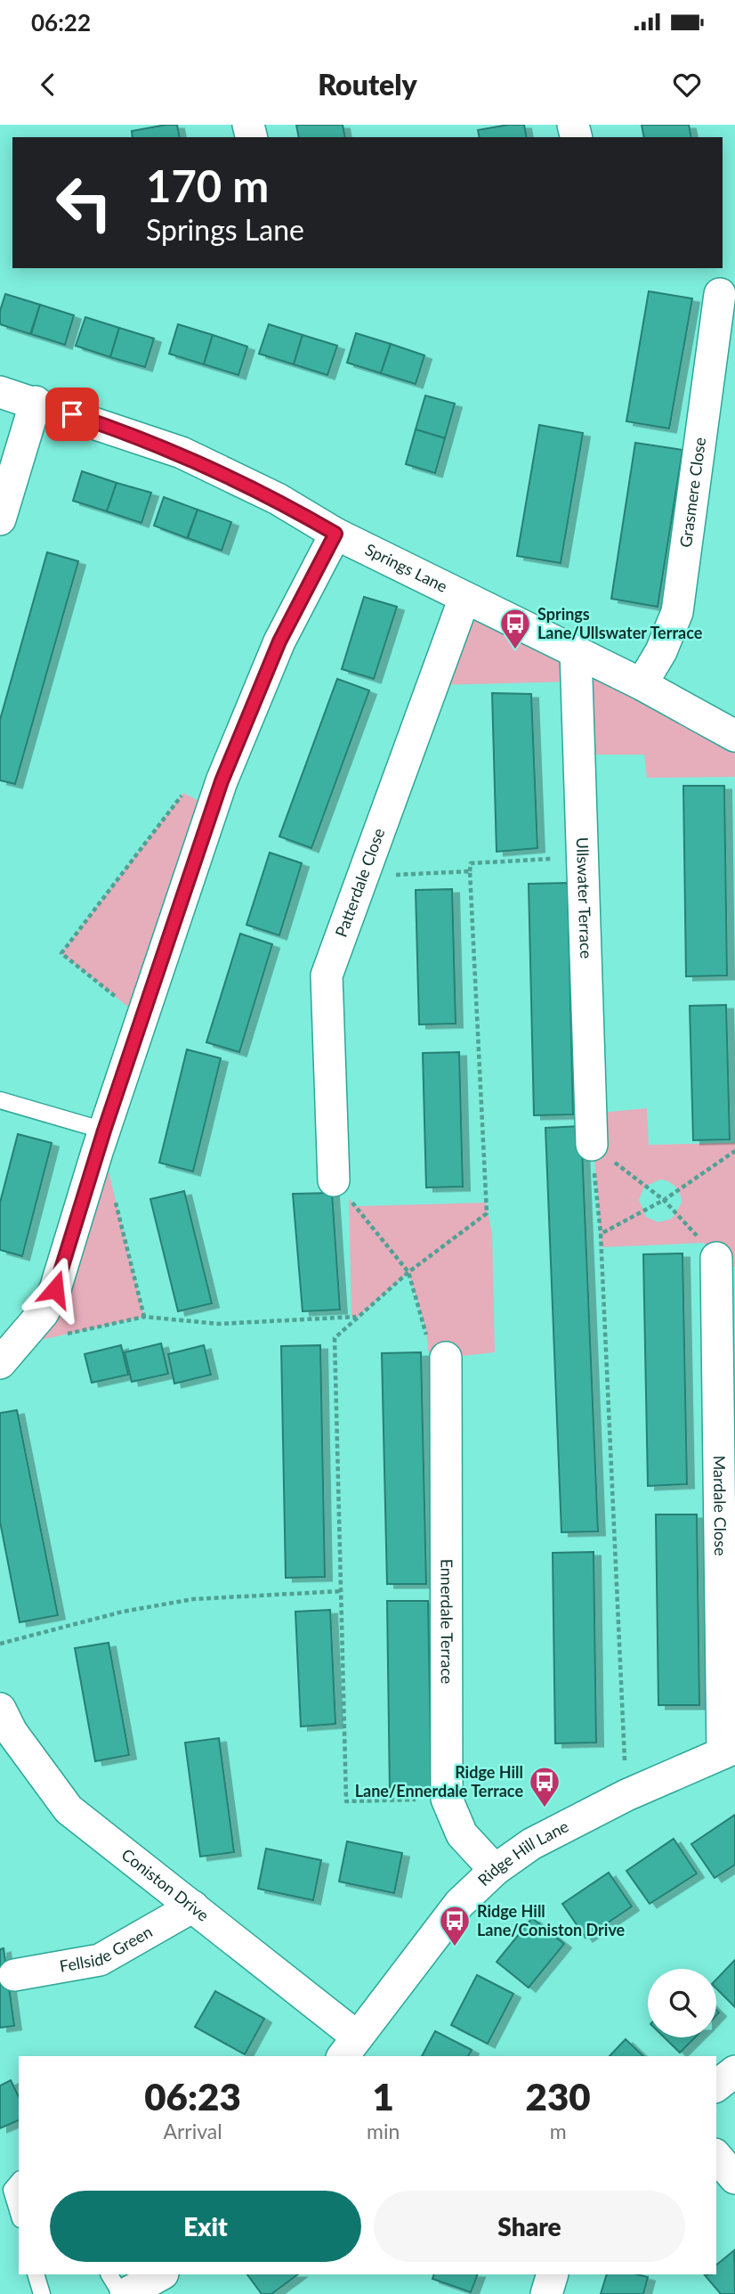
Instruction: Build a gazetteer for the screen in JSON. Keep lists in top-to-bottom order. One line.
{"streets":{"street":["Grasmere Close","Springs Lane","Patterdale Close","Ullswater Terrace","Mardale Close","Ennerdale Terrace","Ridge Hill Lane","Coniston Drive","Fellside Green"]},"crossings":[["Grasmere Close","Springs Lane"],["Springs Lane","Patterdale Close"],["Springs Lane","Ullswater Terrace"],["Mardale Close","Ridge Hill Lane"],["Ennerdale Terrace","Ridge Hill Lane"],["Ridge Hill Lane","Coniston Drive"],["Coniston Drive","Fellside Green"]],"places":{"bus stop":["Springs Lane/Ullswater Terrace","Ridge Hill Lane/Ennerdale Terrace","Ridge Hill Lane/Coniston Drive"]},"page":{"status":"06:22","header":"Routely","turn":["170 m","Springs Lane"],"eta":["06:23","Arrival","1","min","230","m"],"buttons":["Exit","Share"]}}
